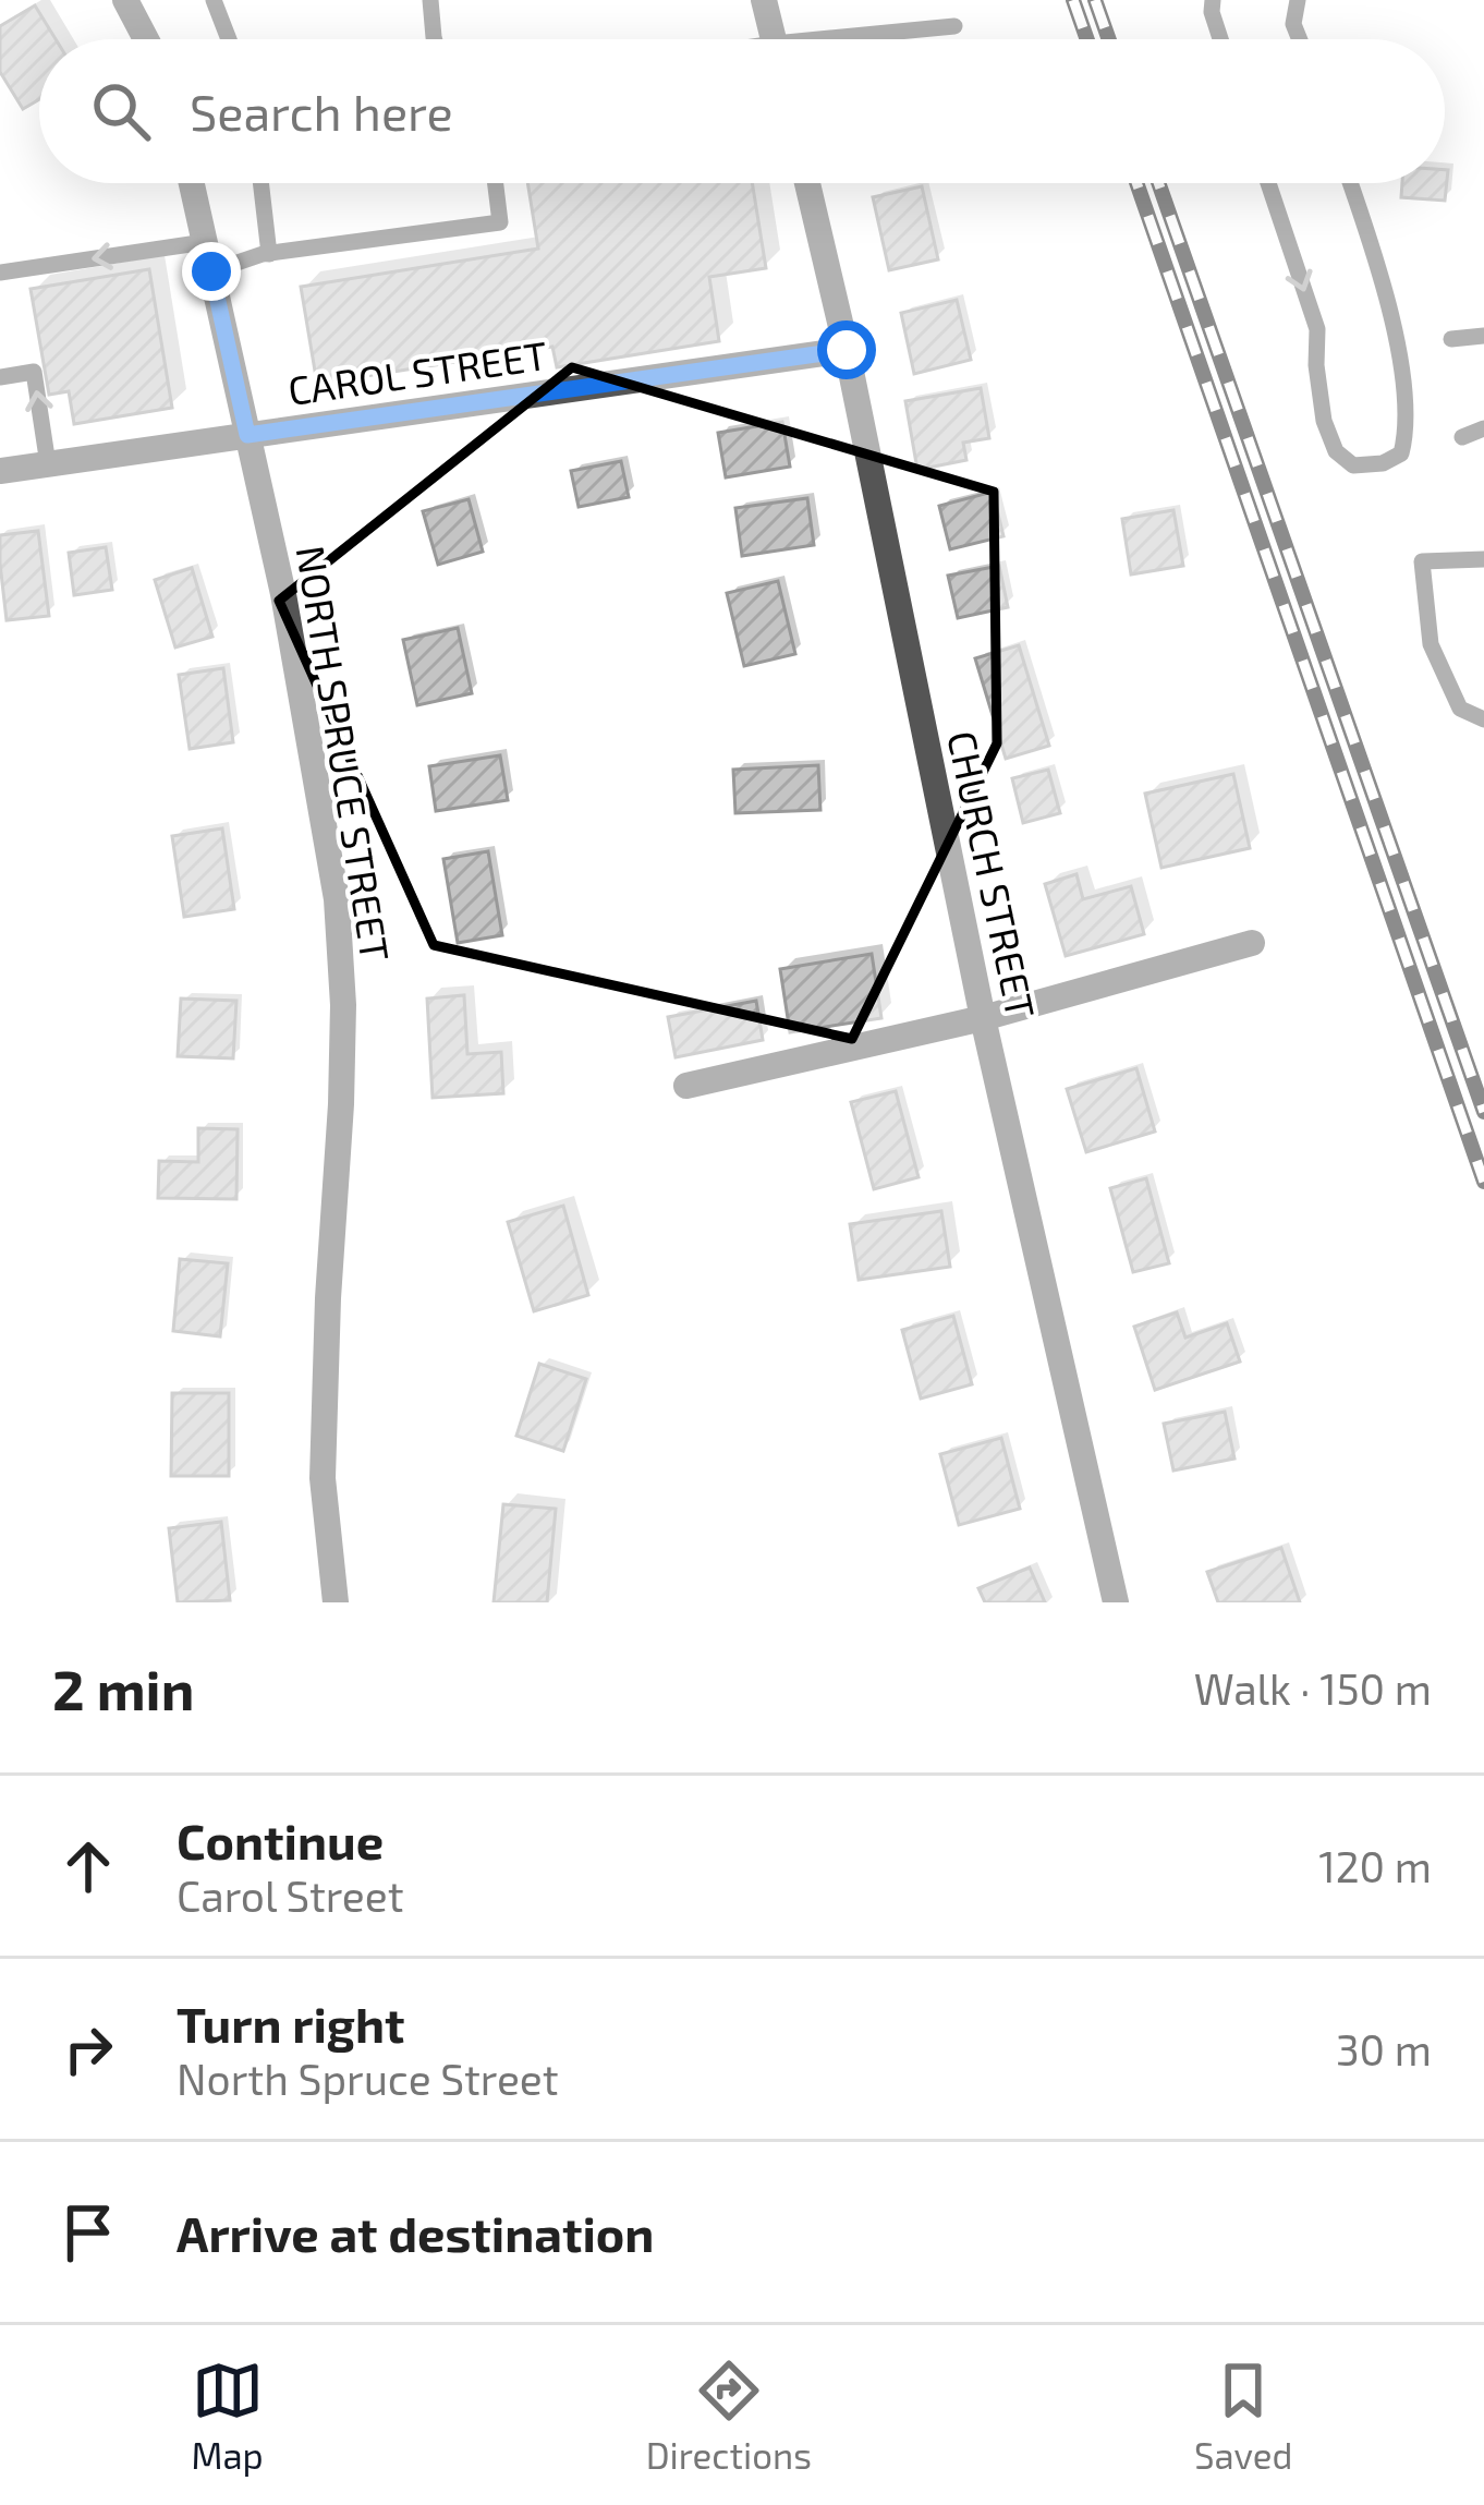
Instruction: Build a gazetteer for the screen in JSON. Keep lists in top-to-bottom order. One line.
{"streets":{"street":["CAROL STREET","NORTH SPRUCE STREET","CHURCH STREET"]},"crossings":[["CAROL STREET","NORTH SPRUCE STREET"],["CAROL STREET","CHURCH STREET"]],"page":{"search":"Search here","heading":["2 min","Walk · 150 m"],"list":[["Continue","Carol Street","120 m"],["Turn right","North Spruce Street","30 m"],"Arrive at destination"],"nav":["Map","Directions","Saved"]}}
